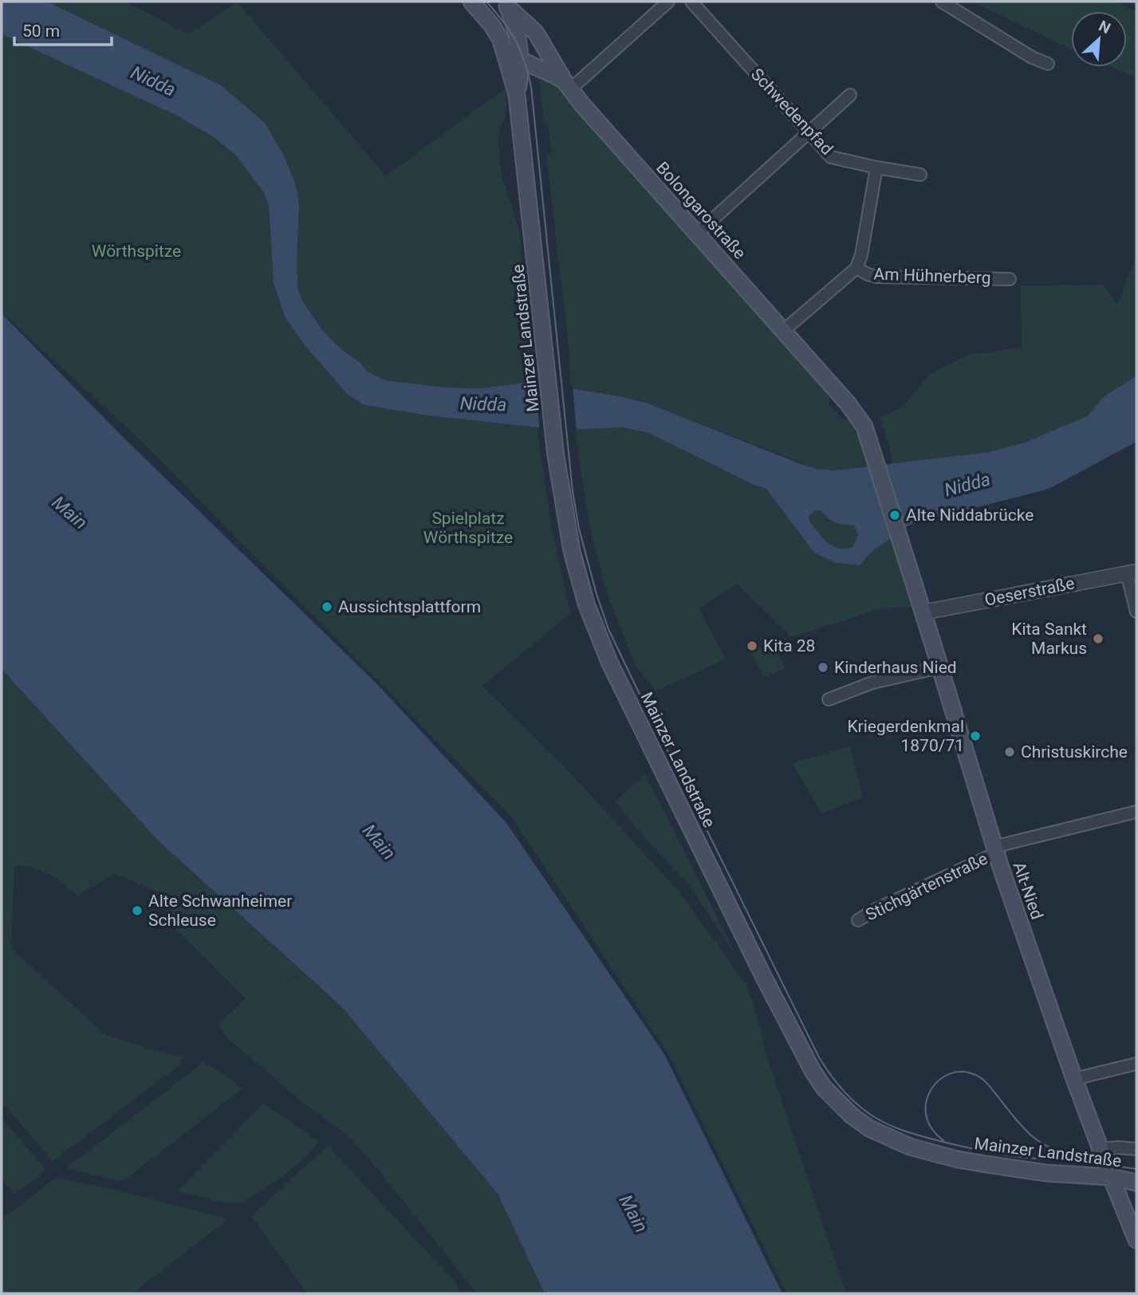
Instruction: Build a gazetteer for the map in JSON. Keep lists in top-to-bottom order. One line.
{"streets":{"main road":["Bolongarostraße","Mainzer Landstraße","Alt-Nied"],"street":["Schwedenpfad","Am Hühnerberg","Oeserstraße","Stichgärtenstraße"]},"crossings":[["Bolongarostraße","Mainzer Landstraße"],["Bolongarostraße","Oeserstraße"],["Bolongarostraße","Alt-Nied"],["Mainzer Landstraße","Alt-Nied"],["Oeserstraße","Alt-Nied"],["Stichgärtenstraße","Alt-Nied"]],"water":["Nidda","Main"],"parks":["Wörthspitze","Spielplatz Wörthspitze"],"places":["Alte Niddabrücke","Aussichtsplattform","Kita Sankt Markus","Kita 28","Kinderhaus Nied","Kriegerdenkmal 1870/71","Christuskirche","Alte Schwanheimer Schleuse"],"scale_bar":"50 m","north":"top right"}
